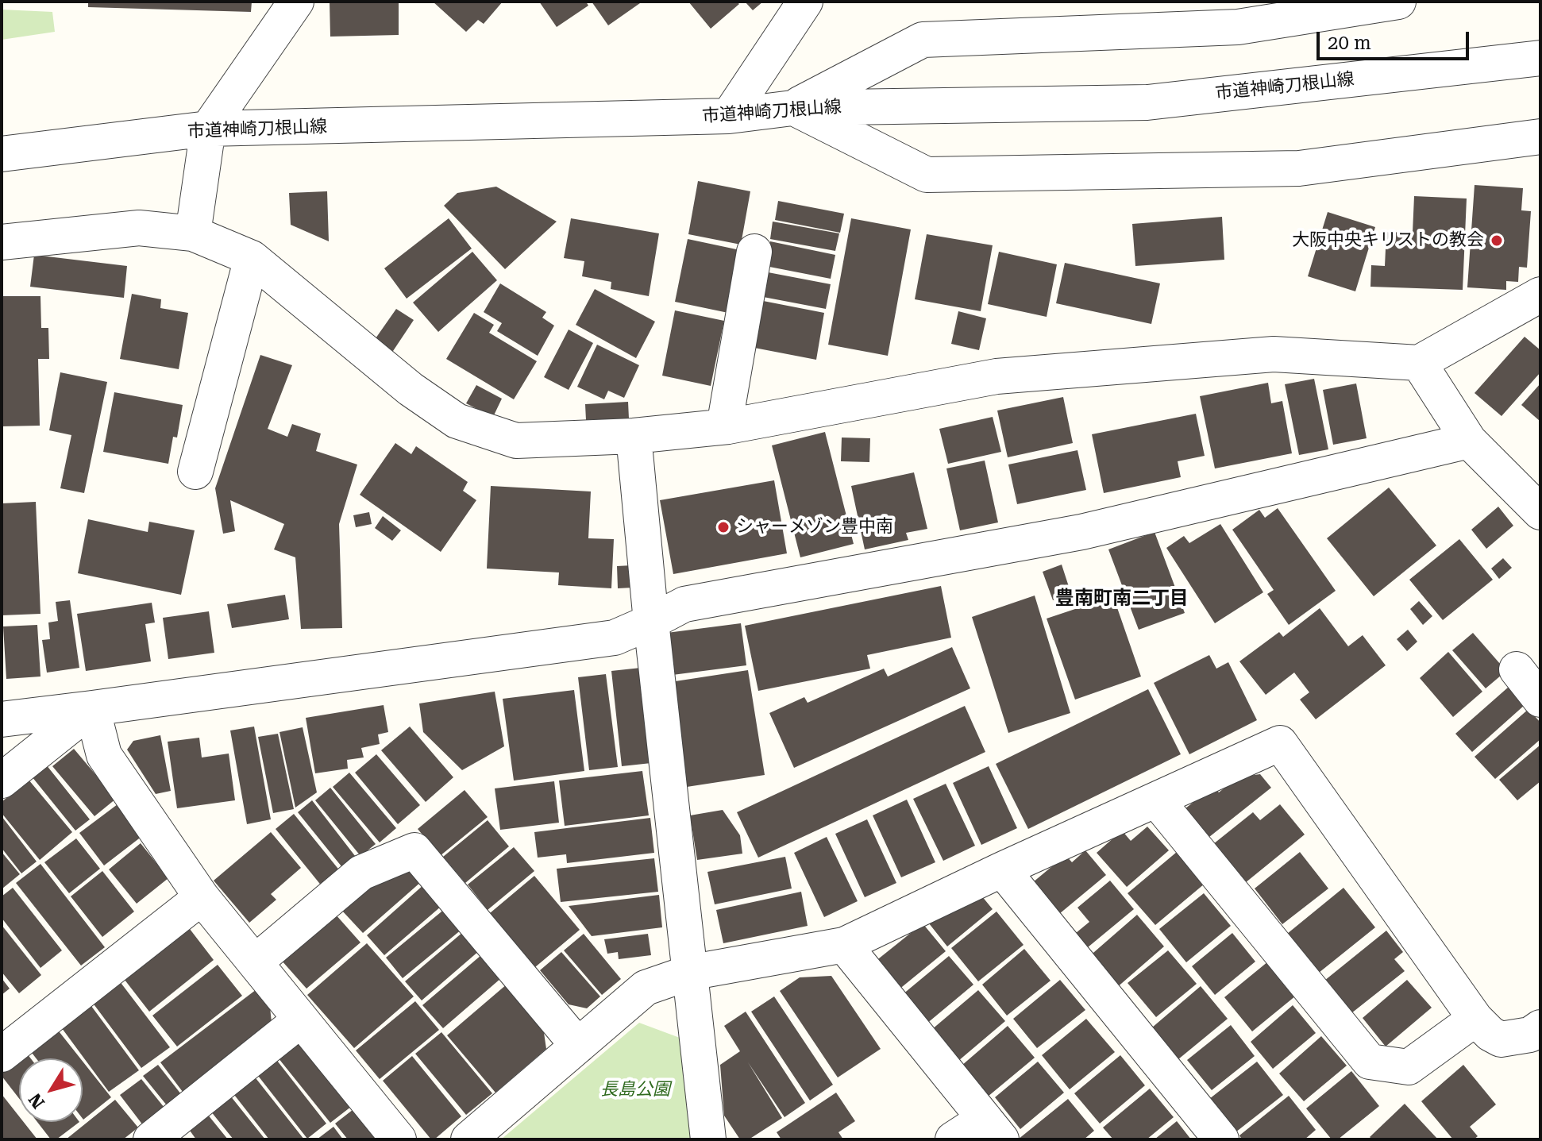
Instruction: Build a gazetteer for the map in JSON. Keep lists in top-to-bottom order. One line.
{"streets":{"street":["市道神崎刀根山線"]},"districts":["豊南町南二丁目"],"parks":["長島公園"],"places":["大阪中央キリストの教会","シャーメゾン豊中南"],"scale_bar":"20 m","north":"bottom left"}
